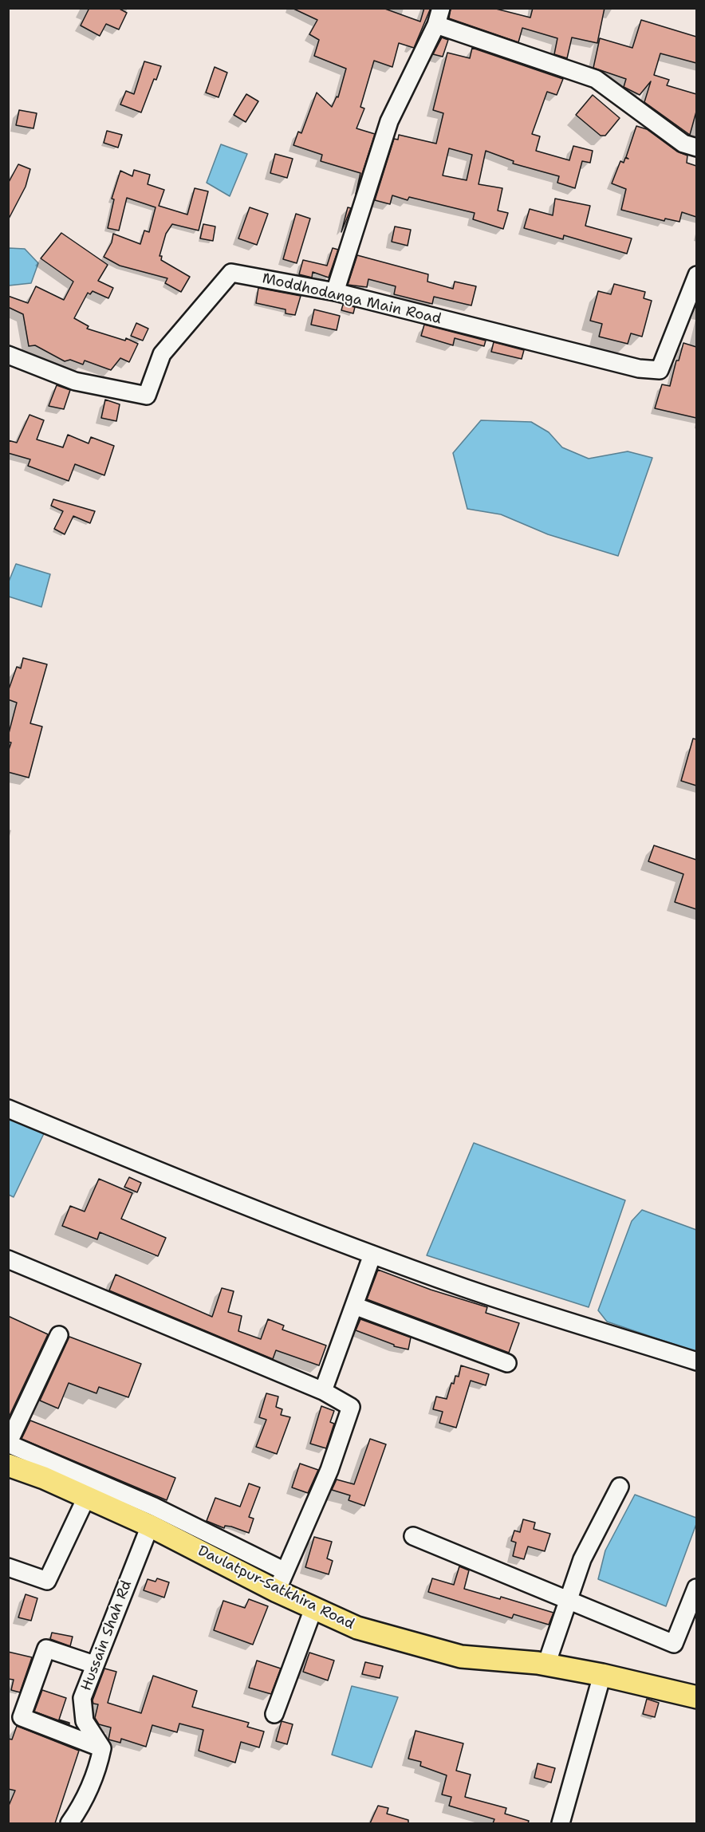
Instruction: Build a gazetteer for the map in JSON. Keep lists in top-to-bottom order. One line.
{"streets":{"main road":["Daulatpur-Satkhira Road"],"street":["Moddhodanga Main Road","Hussain Shah Rd"]},"crossings":[["Daulatpur-Satkhira Road","Hussain Shah Rd"]]}
